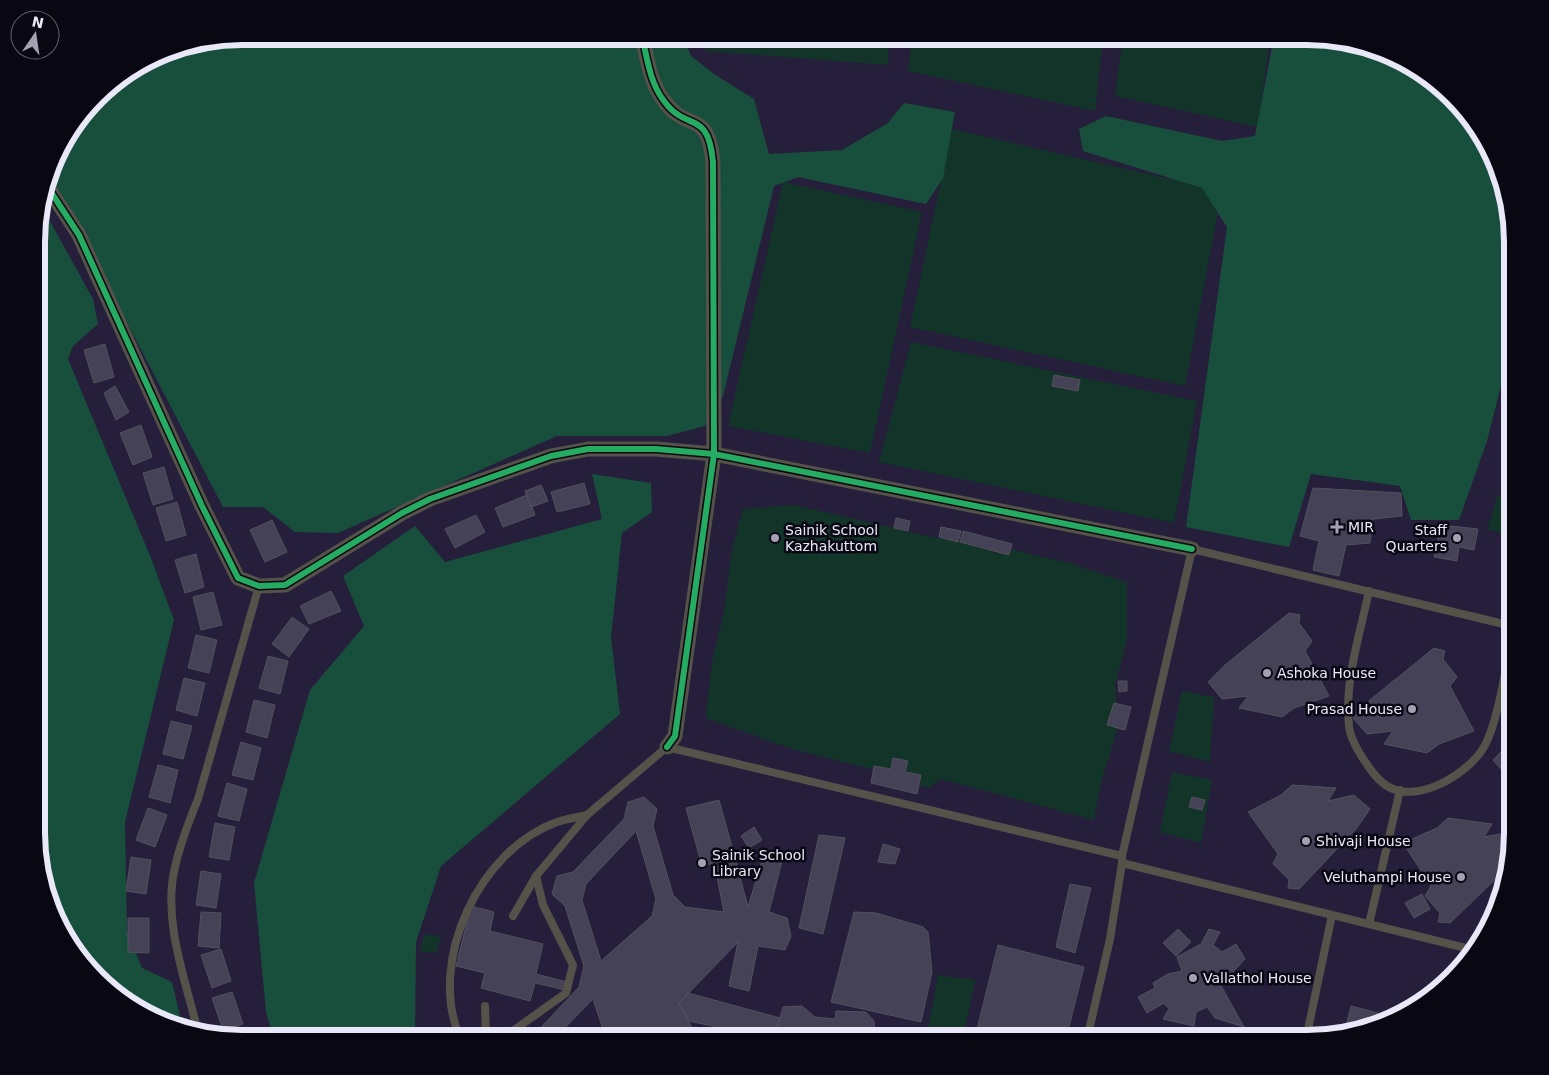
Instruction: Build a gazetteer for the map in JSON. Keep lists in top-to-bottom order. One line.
{"places":{"health":["MIR"],"other":["Sainik School Kazhakuttom","Staff Quarters","Ashoka House","Prasad House","Shivaji House","Sainik School Library","Veluthampi House","Vallathol House"]},"north":"top"}
